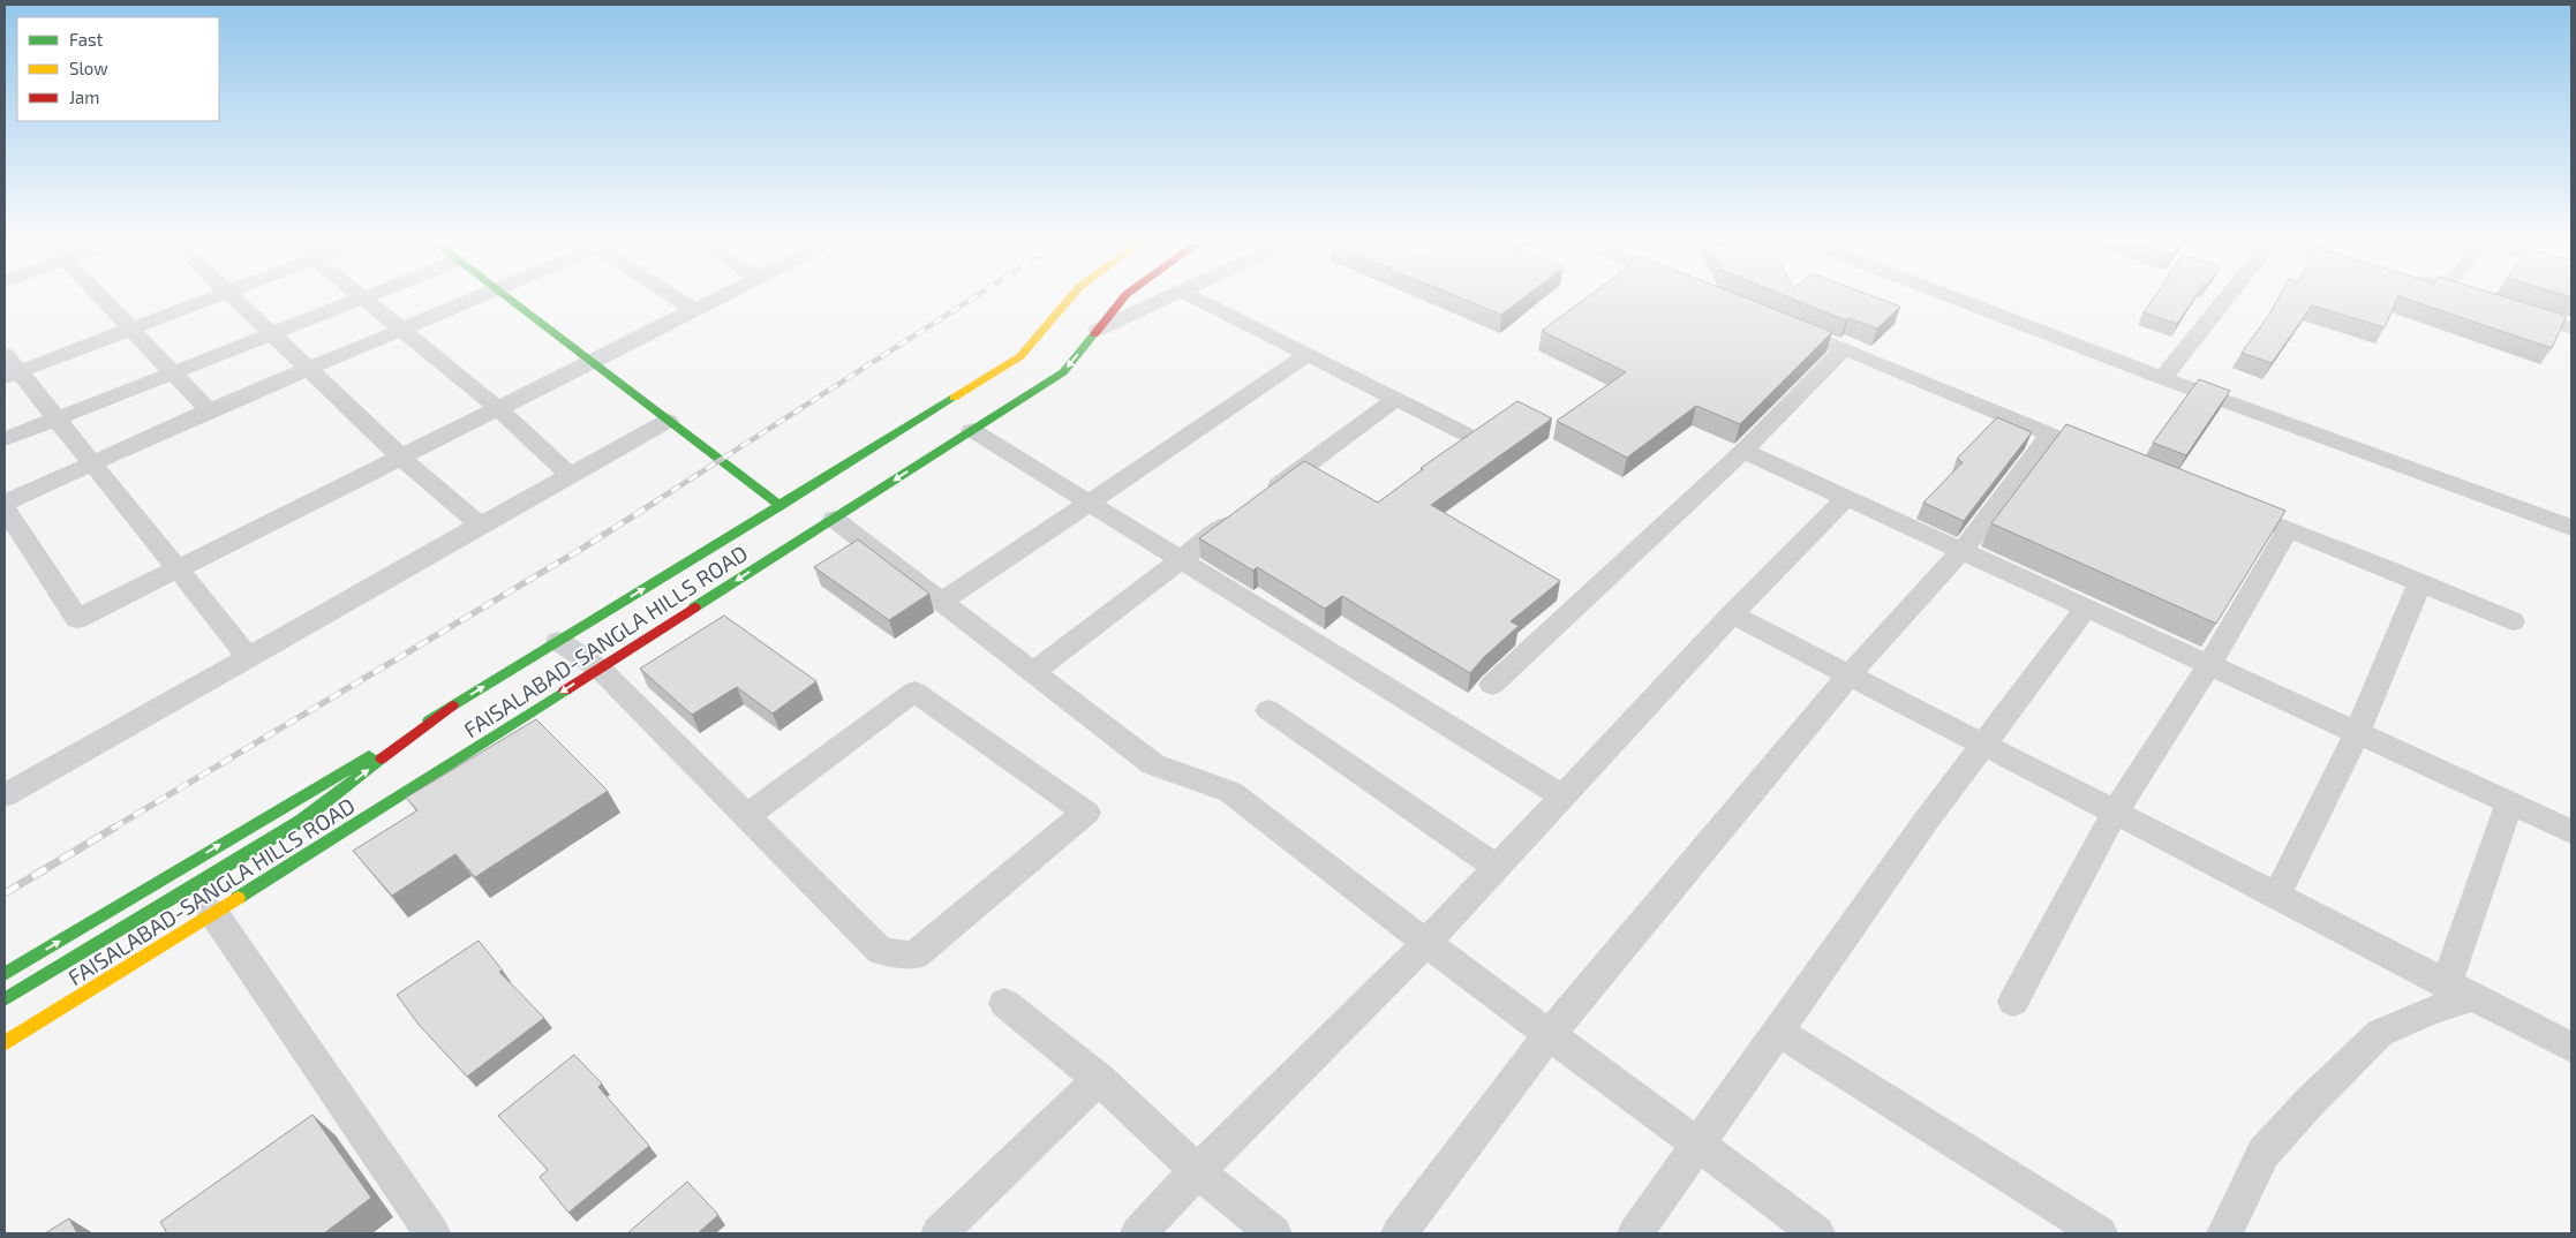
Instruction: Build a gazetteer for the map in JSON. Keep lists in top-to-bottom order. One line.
{"streets":{"main road":["FAISALABAD-SANGLA HILLS ROAD"]},"legend":["Fast","Slow","Jam"]}
